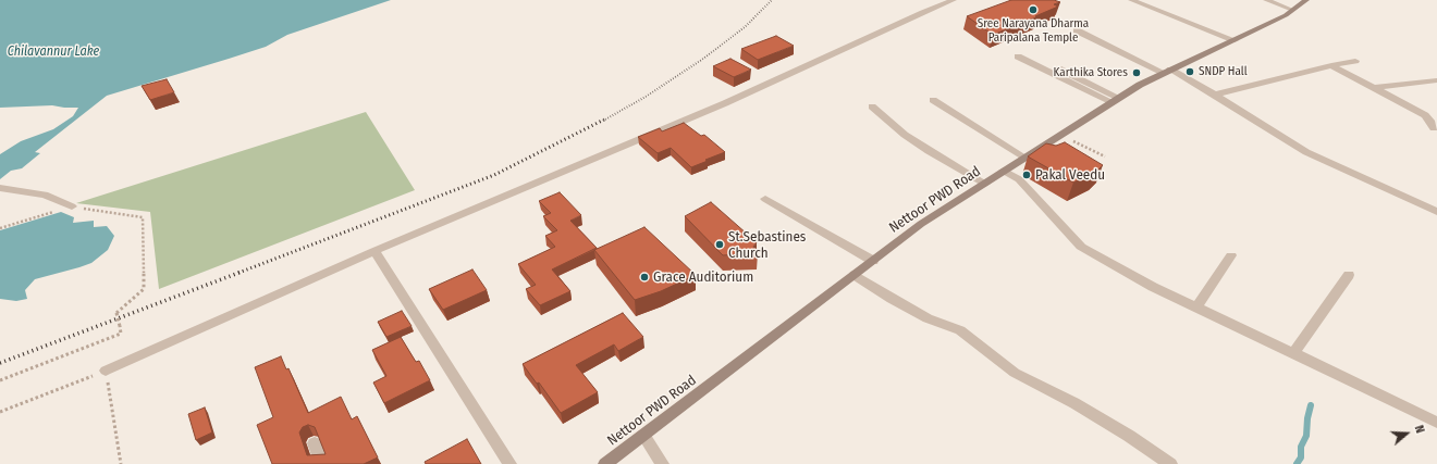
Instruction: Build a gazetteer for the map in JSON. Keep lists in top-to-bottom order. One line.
{"streets":{"street":["Nettoor PWD Road"]},"water":["Chilavannur Lake"],"places":["Sree Narayana Dharma Paripalana Temple","SNDP Hall","Karthika Stores","Pakal Veedu","St.Sebastines Church","Grace Auditorium"],"north":"right"}
